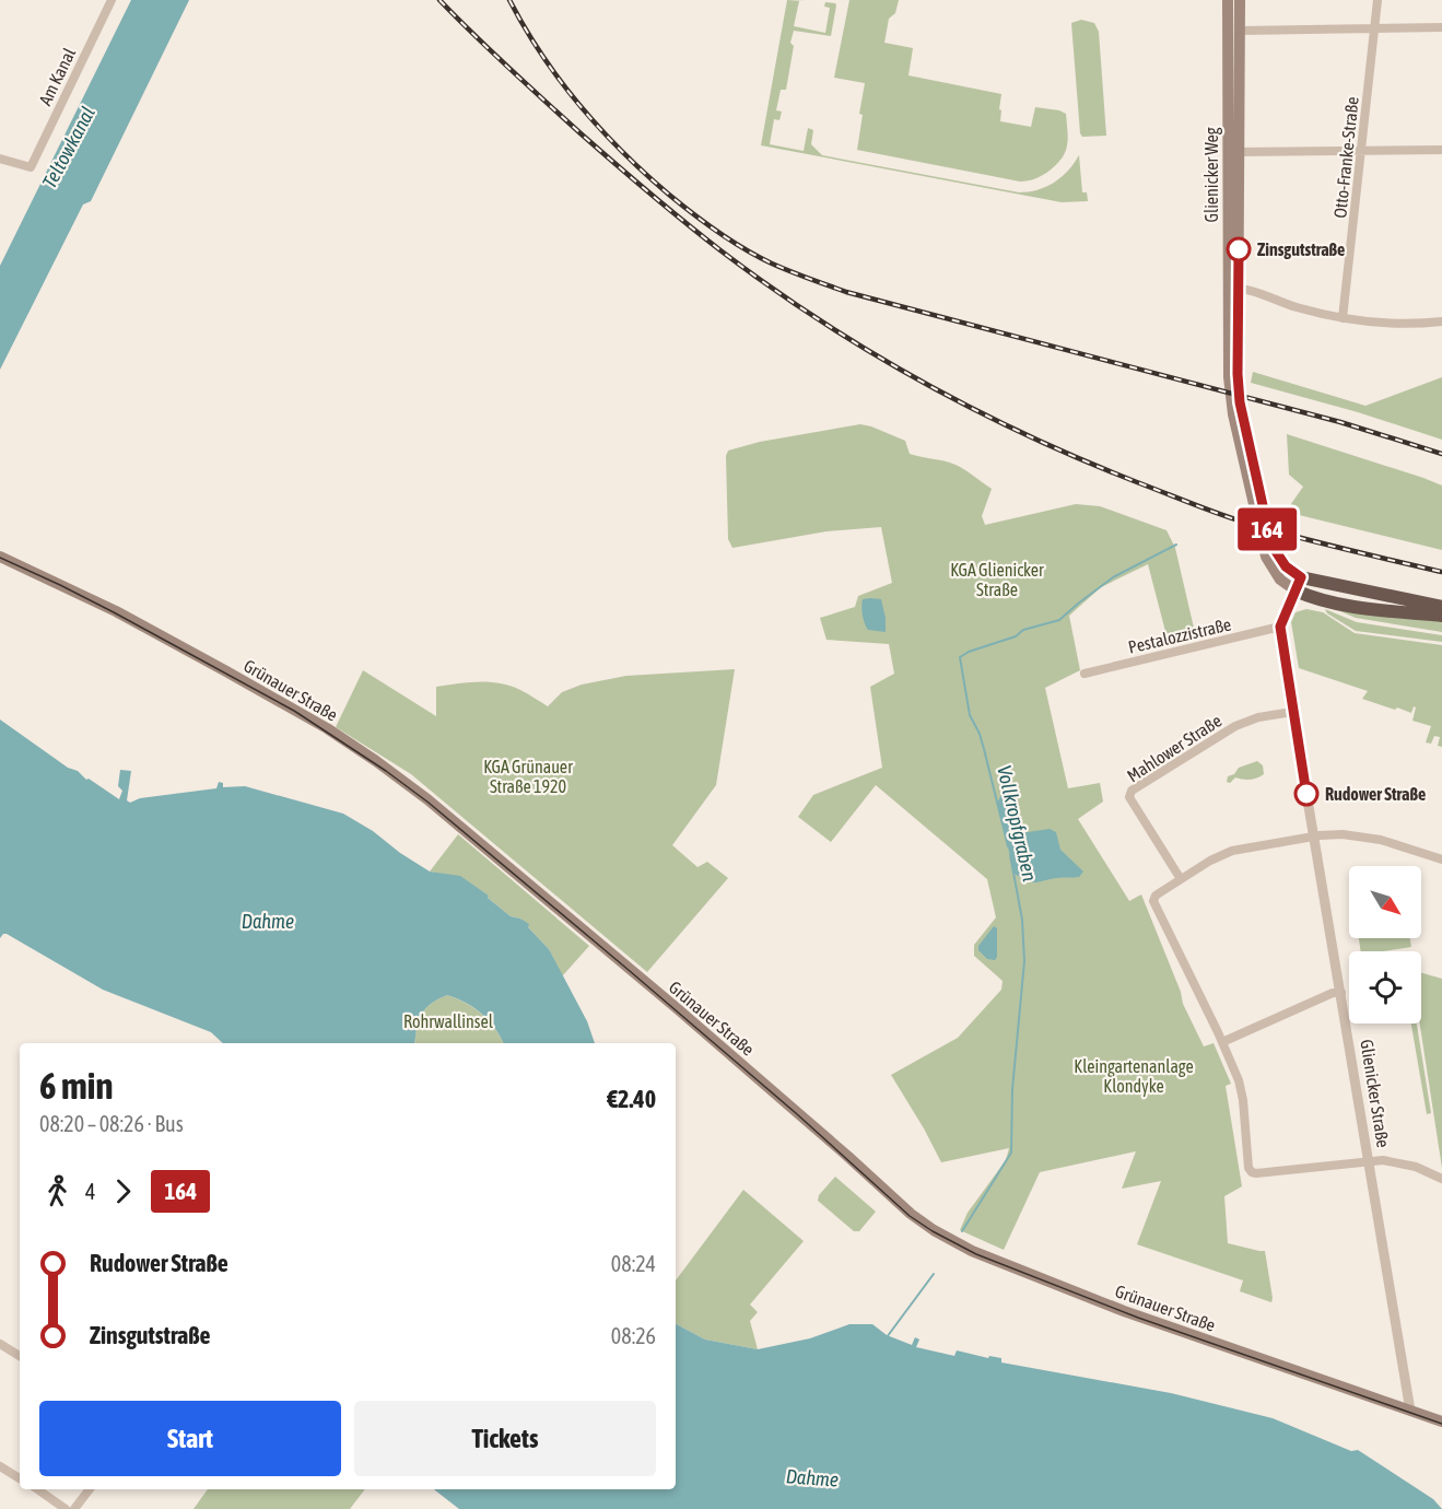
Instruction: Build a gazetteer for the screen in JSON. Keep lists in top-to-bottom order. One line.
{"streets":{"main road":["Glienicker Weg","Grünauer Straße"],"street":["Am Kanal","Otto-Franke-Straße","Pestalozzistraße","Mahlower Straße","Glienicker Straße"]},"crossings":[["Pestalozzistraße","Glienicker Straße"],["Grünauer Straße","Glienicker Straße"],["Mahlower Straße","Glienicker Straße"]],"water":["Teltowkanal","Vollkropfgraben","Dahme"],"parks":["KGA Glienicker Straße","KGA Grünauer Straße 1920","Rohrwallinsel","Kleingartenanlage Klondyke"],"places":["Zinsgutstraße","Rudower Straße"],"lines":["bus line 164"],"north":"bottom right","page":{"on_map":"164","heading":["6 min","08:20 – 08:26 · Bus","€2.40"],"legs":["4","164"],"list":[{"name":"Rudower Straße","value":"08:24"},{"name":"Zinsgutstraße","value":"08:26"}],"buttons":["Start","Tickets"]}}
